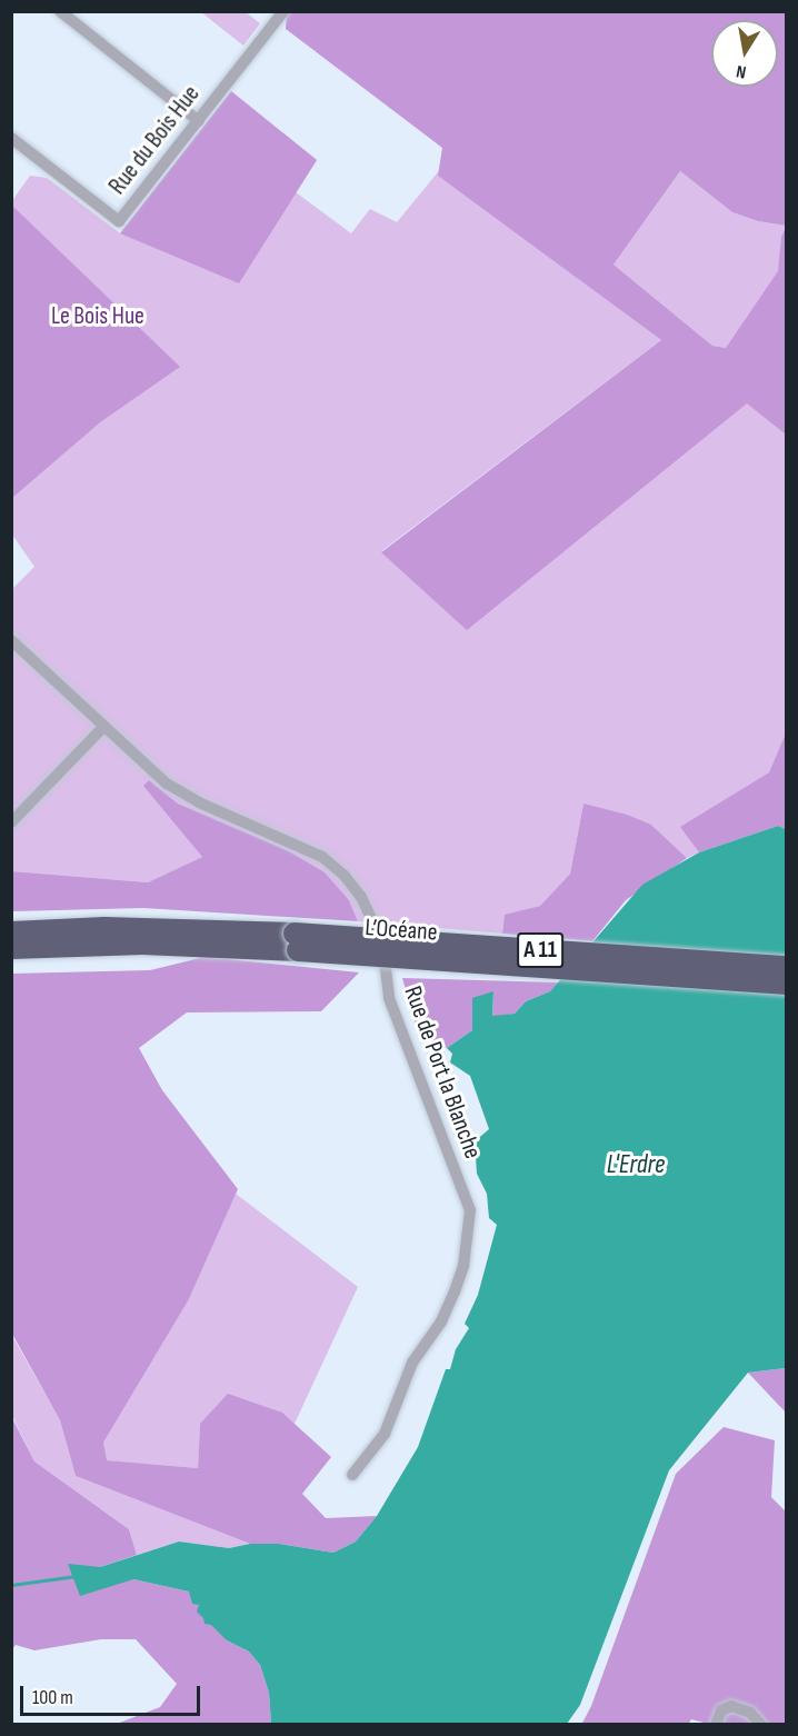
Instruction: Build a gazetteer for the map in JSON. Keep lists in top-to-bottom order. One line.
{"streets":{"highway":["L’Océane","A 11"],"street":["Rue du Bois Hue","Rue de Port la Blanche"]},"water":["L'Erdre"],"parks":["Le Bois Hue"],"scale_bar":"100 m","north":"bottom"}
